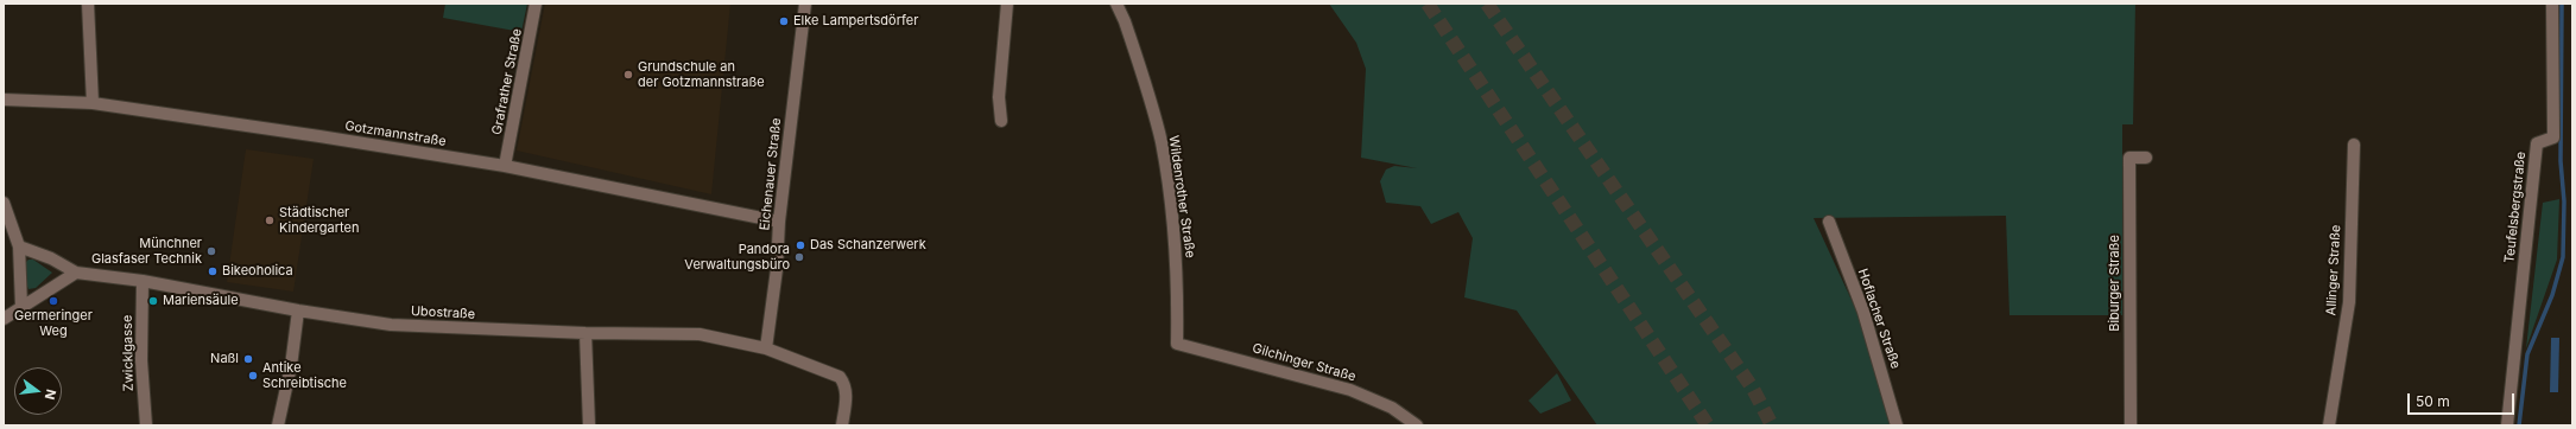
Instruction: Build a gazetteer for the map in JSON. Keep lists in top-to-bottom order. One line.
{"streets":{"street":["Grafrather Straße","Gotzmannstraße","Eichenauer Straße","Wildenrother Straße","Teufelsbergstraße","Allinger Straße","Biburger Straße","Ubostraße","Hoflacher Straße","Zwicklgasse","Gilchinger Straße"]},"crossings":[["Grafrather Straße","Gotzmannstraße"],["Gotzmannstraße","Eichenauer Straße"],["Eichenauer Straße","Ubostraße"],["Wildenrother Straße","Gilchinger Straße"],["Ubostraße","Zwicklgasse"]],"places":["Elke Lampertsdörfer","Grundschule an der Gotzmannstraße","Städtischer Kindergarten","Das Schanzerwerk","Münchner Glasfaser Technik","Pandora Verwaltungsbüro","Bikeoholica","Germeringer Weg","Mariensäule","Naßl","Antike Schreibtische"],"scale_bar":"50 m","north":"right"}
